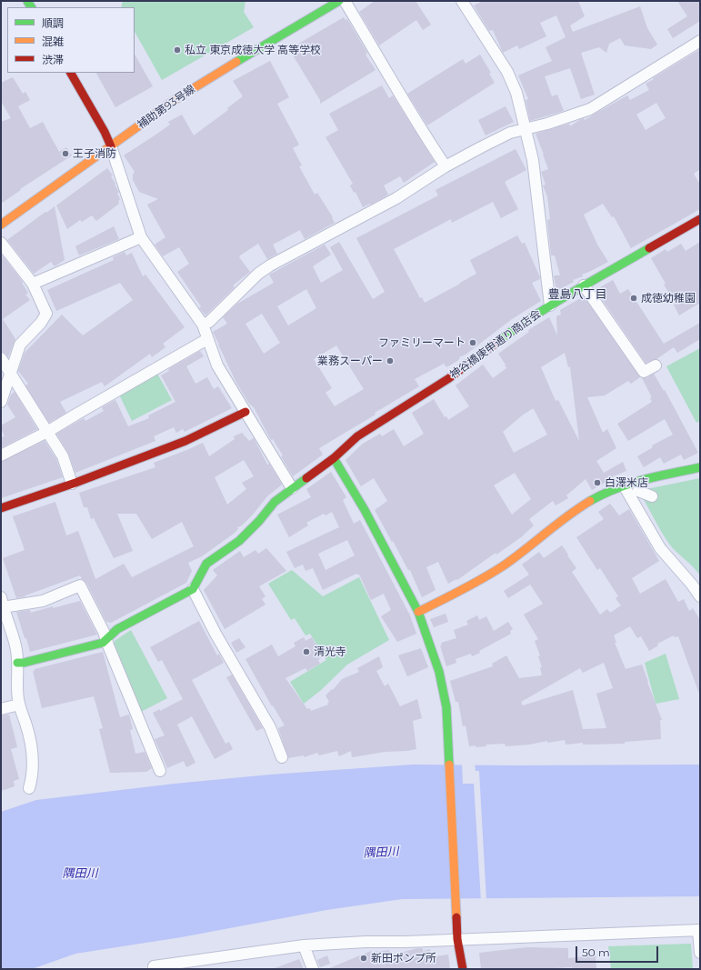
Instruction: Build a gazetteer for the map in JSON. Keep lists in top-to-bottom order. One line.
{"streets":{"street":["補助第93号線","神谷橋庚申通り商店会"]},"districts":["豊島八丁目"],"water":["隅田川"],"places":["私立 東京成徳大学 高等学校","王子消防","成徳幼稚園","ファミリーマート","業務スーパー","白澤米店","清光寺","新田ポンプ所"],"legend":["順調","混雑","渋滞"],"scale_bar":"50 m"}
